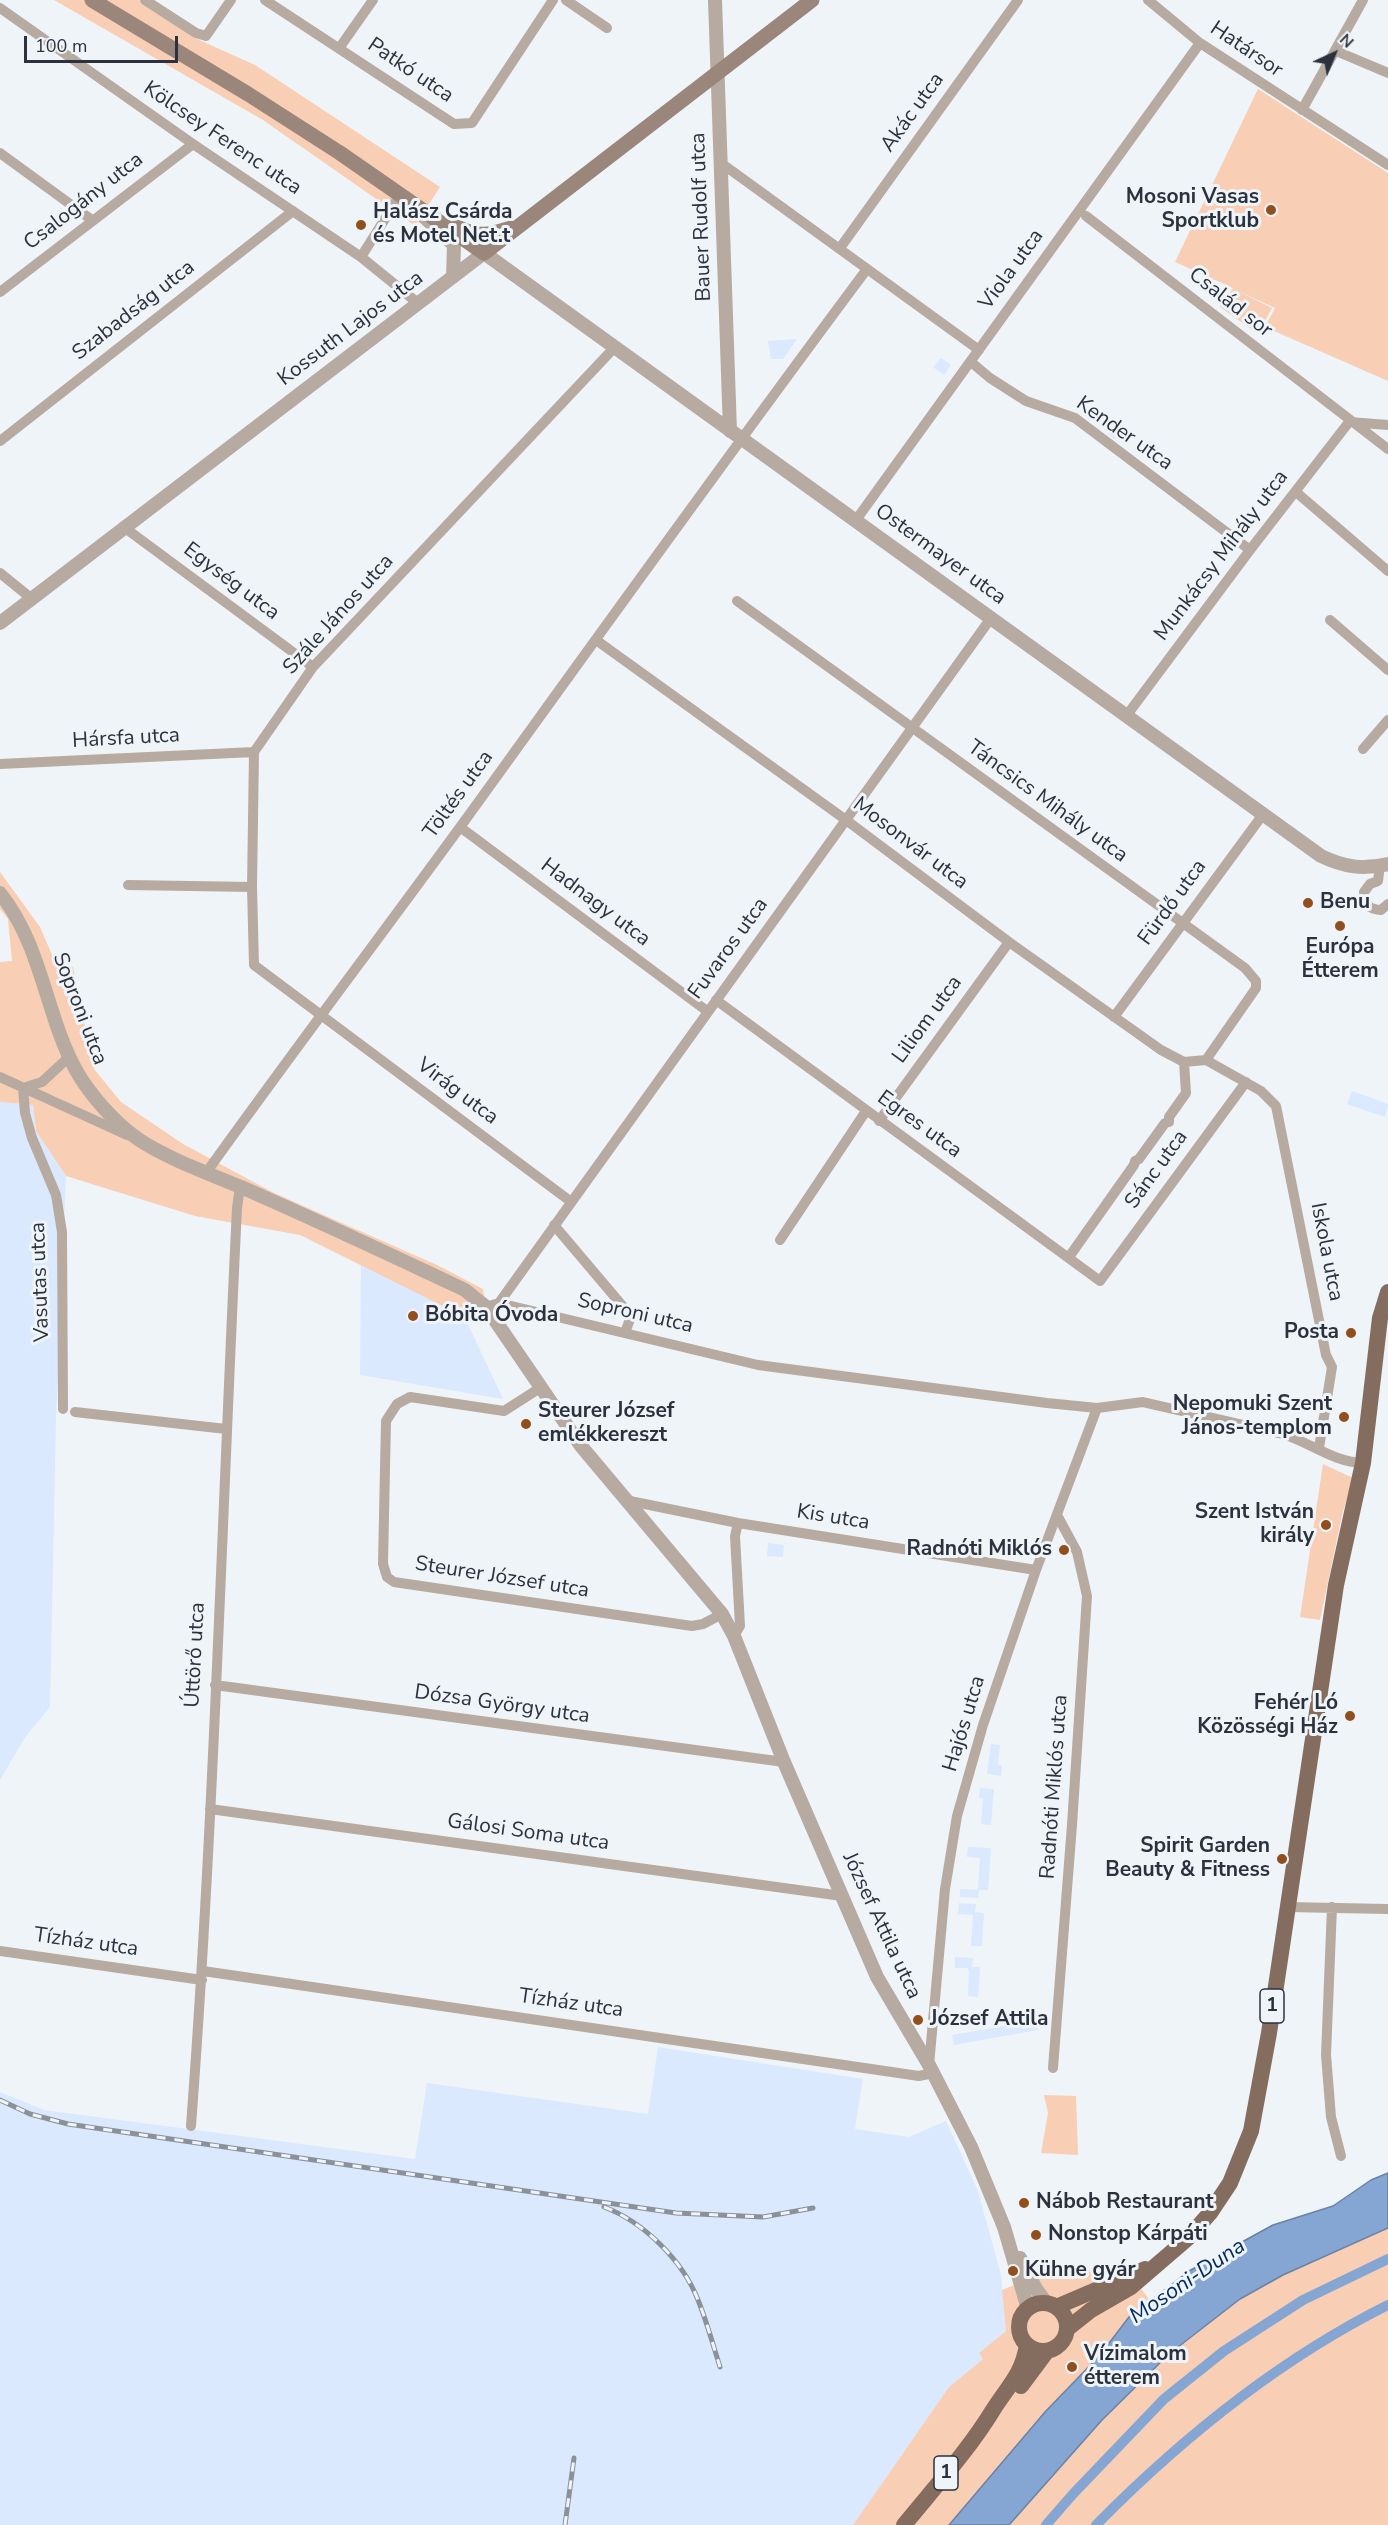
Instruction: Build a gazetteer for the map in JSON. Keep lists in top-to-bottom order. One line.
{"streets":{"main road":["Kossuth Lajos utca","1"],"street":["Határsor","Patkó utca","Akác utca","Kölcsey Ferenc utca","Csalogány utca","Bauer Rudolf utca","Viola utca","Család sor","Szabadság utca","Kender utca","Ostermayer utca","Munkácsy Mihály utca","Egység utca","Szále János utca","Hársfa utca","Töltés utca","Táncsics Mihály utca","Mosonvár utca","Hadnagy utca","Fürdő utca","Fuvaros utca","Soproni utca","Liliom utca","Virág utca","Egres utca","Sánc utca","Iskola utca","Vasutas utca","Kis utca","Steurer József utca","Úttörő utca","Dózsa György utca","Hajós utca","Radnóti Miklós utca","Gálosi Soma utca","József Attila utca","Tízház utca"]},"crossings":[["Határsor","Viola utca"],["Kölcsey Ferenc utca","Csalogány utca"],["Kölcsey Ferenc utca","Szabadság utca"],["Kölcsey Ferenc utca","Kossuth Lajos utca"],["Bauer Rudolf utca","Kossuth Lajos utca"],["Bauer Rudolf utca","Ostermayer utca"],["Bauer Rudolf utca","Töltés utca"],["Viola utca","Kender utca"],["Viola utca","Ostermayer utca"],["Család sor","Munkácsy Mihály utca"],["Kossuth Lajos utca","Ostermayer utca"],["Kossuth Lajos utca","Egység utca"],["Kender utca","Munkácsy Mihály utca"],["Ostermayer utca","Munkácsy Mihály utca"],["Ostermayer utca","Szále János utca"],["Ostermayer utca","Töltés utca"],["Ostermayer utca","Fürdő utca"],["Ostermayer utca","Fuvaros utca"],["Egység utca","Szále János utca"],["Szále János utca","Hársfa utca"],["Töltés utca","Mosonvár utca"],["Töltés utca","Hadnagy utca"],["Töltés utca","Soproni utca"],["Töltés utca","Virág utca"],["Táncsics Mihály utca","Fürdő utca"],["Táncsics Mihály utca","Fuvaros utca"],["Táncsics Mihály utca","Iskola utca"],["Mosonvár utca","Fürdő utca"],["Mosonvár utca","Fuvaros utca"],["Mosonvár utca","Liliom utca"],["Hadnagy utca","Fuvaros utca"],["Fuvaros utca","Soproni utca"],["Fuvaros utca","Virág utca"],["Fuvaros utca","Egres utca"],["Fuvaros utca","József Attila utca"],["Soproni utca","Iskola utca"],["Soproni utca","Úttörő utca"],["Soproni utca","Hajós utca"],["Soproni utca","József Attila utca"],["Soproni utca","1"],["Liliom utca","Egres utca"],["Egres utca","Sánc utca"],["Sánc utca","Iskola utca"],["Kis utca","Hajós utca"],["Kis utca","József Attila utca"],["Steurer József utca","József Attila utca"],["Úttörő utca","Dózsa György utca"],["Úttörő utca","Gálosi Soma utca"],["Úttörő utca","Tízház utca"],["Dózsa György utca","József Attila utca"],["Hajós utca","Radnóti Miklós utca"],["Hajós utca","József Attila utca"],["Hajós utca","Tízház utca"],["Gálosi Soma utca","József Attila utca"],["József Attila utca","Tízház utca"],["József Attila utca","1"]],"water":["Mosoni-Duna"],"places":["Mosoni Vasas Sportklub","Halász Csárda és Motel Net.t","Benu","Európa Étterem","Bóbita Óvoda","Posta","Nepomuki Szent János-templom","Steurer József emlékkereszt","Szent István király","Radnóti Miklós","Fehér Ló Közösségi Ház","Spirit Garden Beauty & Fitness","József Attila","Nábob Restaurant","Nonstop Kárpáti","Kühne gyár","Vízimalom étterem"],"scale_bar":"100 m","north":"top right"}
